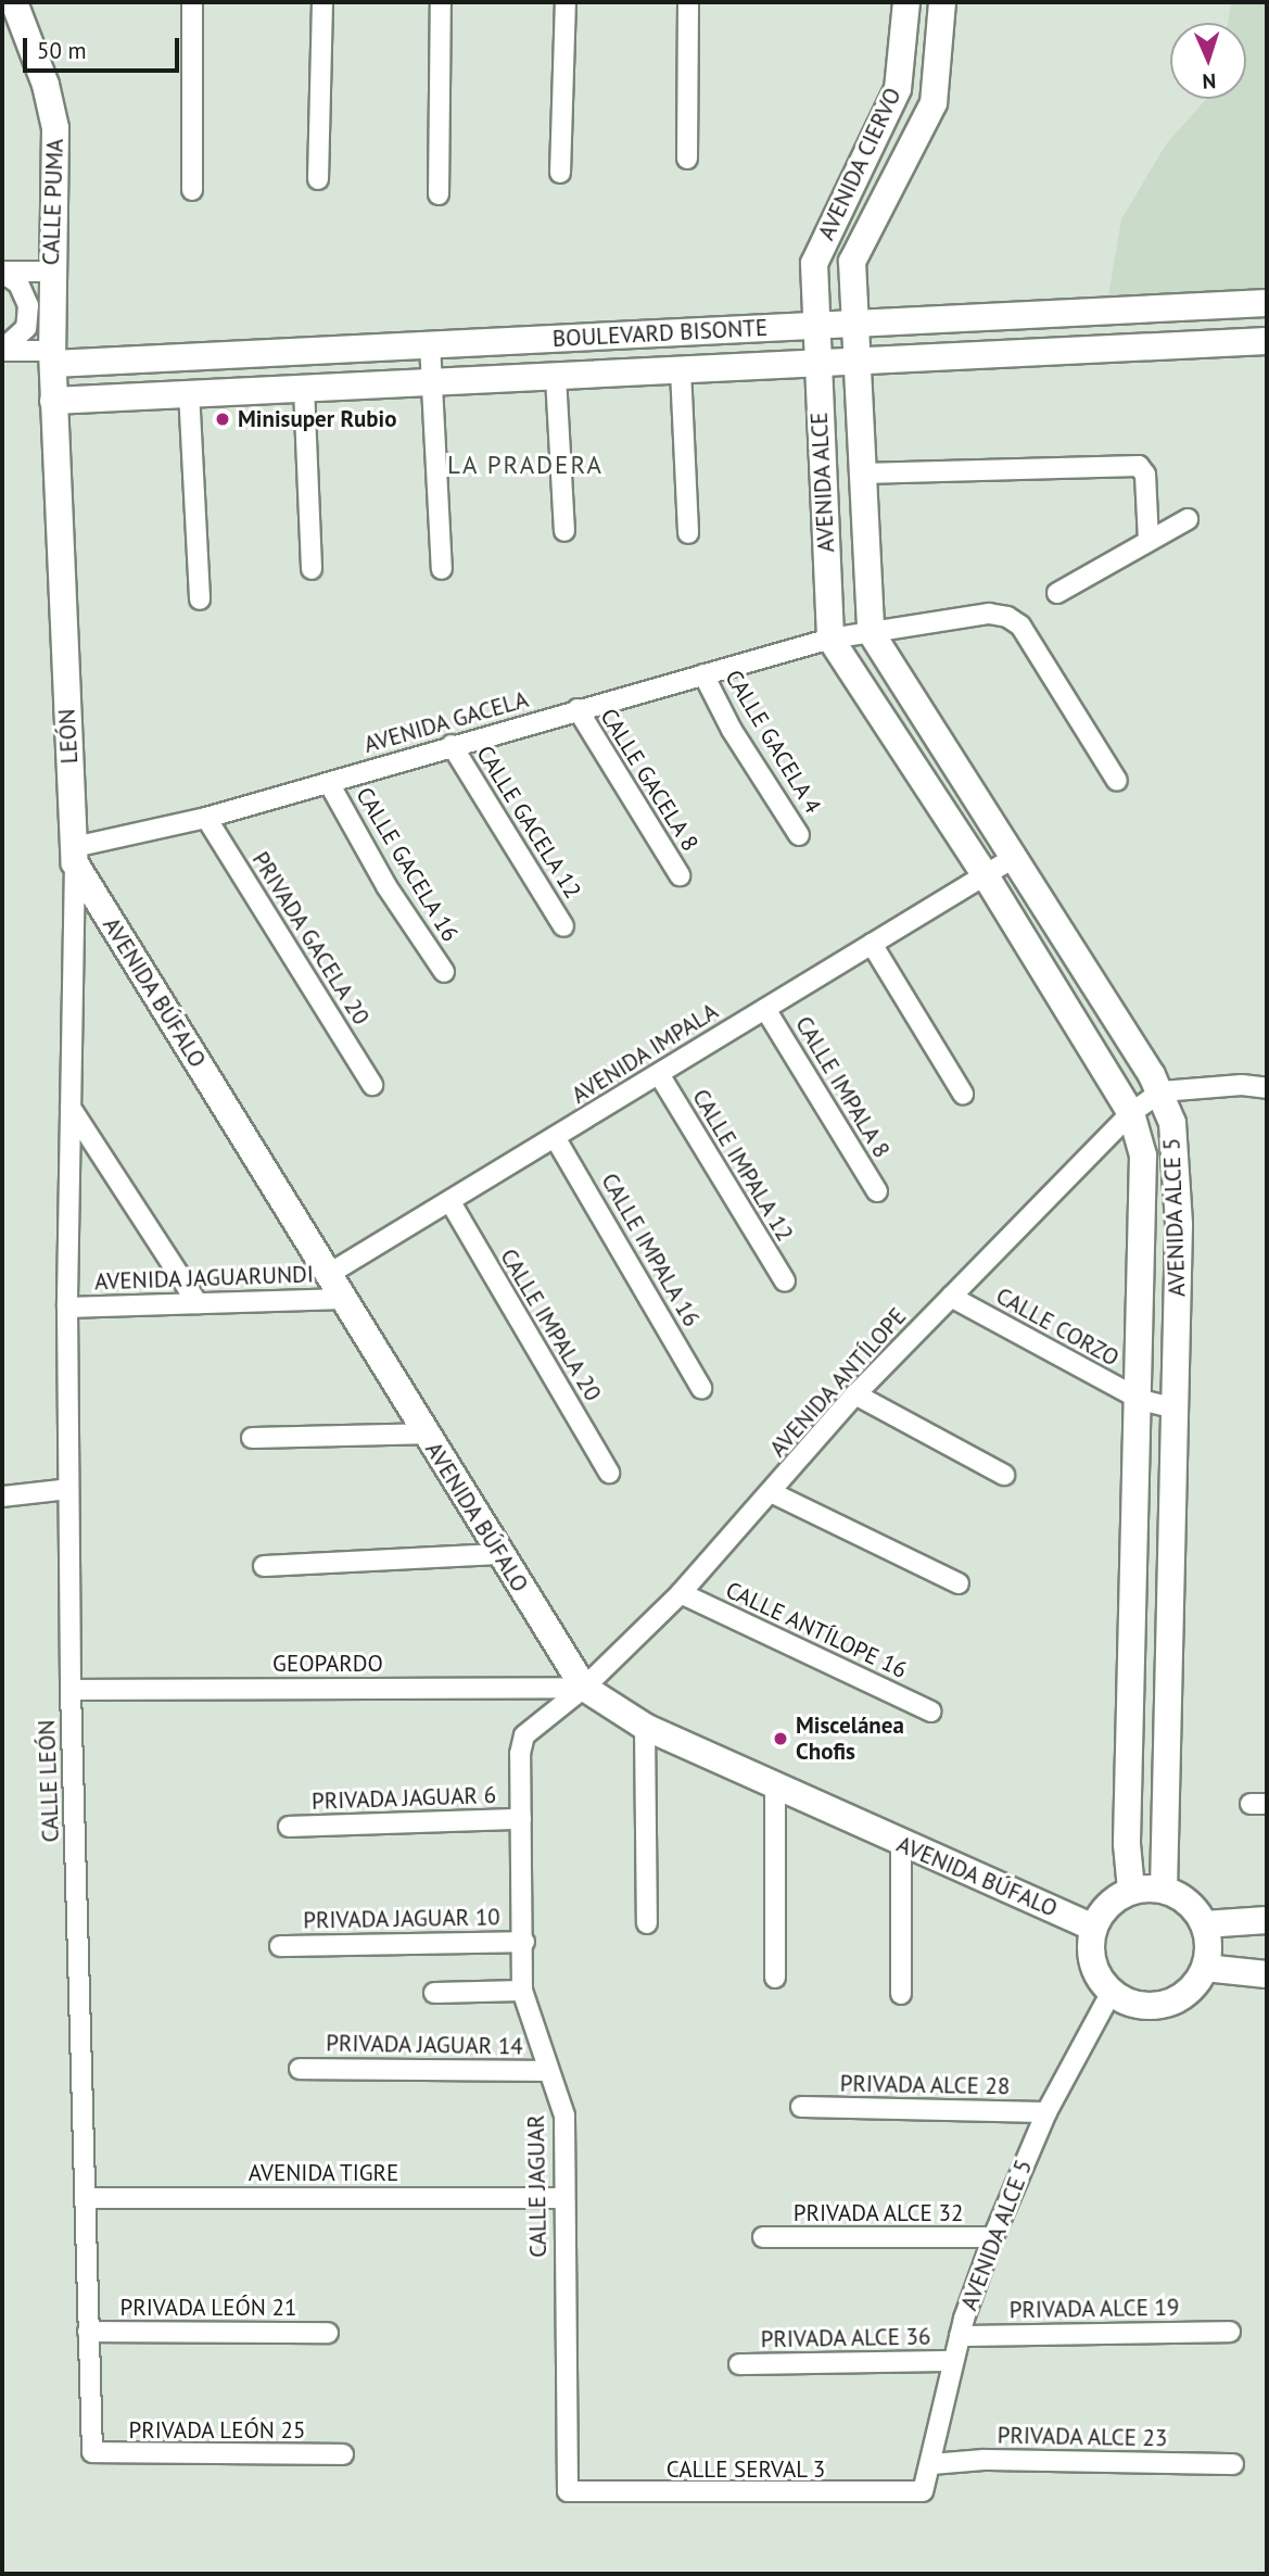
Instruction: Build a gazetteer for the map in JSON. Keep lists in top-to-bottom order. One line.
{"streets":{"street":["AVENIDA CIERVO","CALLE PUMA","BOULEVARD BISONTE","AVENIDA ALCE","AVENIDA GACELA","LEÓN","CALLE GACELA 4","CALLE GACELA 8","CALLE GACELA 12","CALLE GACELA 16","PRIVADA GACELA 20","AVENIDA BÚFALO","AVENIDA IMPALA","CALLE IMPALA 8","CALLE IMPALA 12","AVENIDA ALCE 5","CALLE IMPALA 16","AVENIDA JAGUARUNDI","CALLE IMPALA 20","CALLE CORZO","AVENIDA ANTÍLOPE","CALLE ANTÍLOPE 16","GEOPARDO","CALLE LEÓN","PRIVADA JAGUAR 6","PRIVADA JAGUAR 10","PRIVADA JAGUAR 14","PRIVADA ALCE 28","AVENIDA TIGRE","CALLE JAGUAR","PRIVADA ALCE 32","PRIVADA LEÓN 21","PRIVADA ALCE 19","PRIVADA ALCE 36","PRIVADA LEÓN 25","PRIVADA ALCE 23","CALLE SERVAL 3"]},"crossings":[["AVENIDA CIERVO","BOULEVARD BISONTE"],["AVENIDA CIERVO","AVENIDA ALCE"],["CALLE PUMA","BOULEVARD BISONTE"],["CALLE PUMA","LEÓN"],["BOULEVARD BISONTE","AVENIDA ALCE"],["BOULEVARD BISONTE","LEÓN"],["AVENIDA ALCE","AVENIDA GACELA"],["AVENIDA ALCE","AVENIDA ALCE 5"],["AVENIDA GACELA","LEÓN"],["AVENIDA GACELA","CALLE GACELA 4"],["AVENIDA GACELA","CALLE GACELA 8"],["AVENIDA GACELA","CALLE GACELA 12"],["AVENIDA GACELA","CALLE GACELA 16"],["AVENIDA GACELA","PRIVADA GACELA 20"],["AVENIDA GACELA","AVENIDA BÚFALO"],["AVENIDA GACELA","AVENIDA ALCE 5"],["LEÓN","AVENIDA BÚFALO"],["LEÓN","CALLE LEÓN"],["AVENIDA BÚFALO","AVENIDA IMPALA"],["AVENIDA BÚFALO","AVENIDA ALCE 5"],["AVENIDA BÚFALO","AVENIDA JAGUARUNDI"],["AVENIDA BÚFALO","AVENIDA ANTÍLOPE"],["AVENIDA BÚFALO","GEOPARDO"],["AVENIDA BÚFALO","CALLE JAGUAR"],["AVENIDA IMPALA","CALLE IMPALA 8"],["AVENIDA IMPALA","CALLE IMPALA 12"],["AVENIDA IMPALA","AVENIDA ALCE 5"],["AVENIDA IMPALA","CALLE IMPALA 16"],["AVENIDA IMPALA","CALLE IMPALA 20"],["AVENIDA ALCE 5","CALLE CORZO"],["AVENIDA ALCE 5","AVENIDA ANTÍLOPE"],["AVENIDA ALCE 5","PRIVADA ALCE 28"],["AVENIDA ALCE 5","PRIVADA ALCE 32"],["AVENIDA ALCE 5","PRIVADA ALCE 19"],["AVENIDA ALCE 5","PRIVADA ALCE 36"],["AVENIDA ALCE 5","PRIVADA ALCE 23"],["AVENIDA ALCE 5","CALLE SERVAL 3"],["AVENIDA JAGUARUNDI","CALLE LEÓN"],["CALLE CORZO","AVENIDA ANTÍLOPE"],["AVENIDA ANTÍLOPE","CALLE ANTÍLOPE 16"],["AVENIDA ANTÍLOPE","GEOPARDO"],["AVENIDA ANTÍLOPE","CALLE JAGUAR"],["GEOPARDO","CALLE LEÓN"],["GEOPARDO","CALLE JAGUAR"],["CALLE LEÓN","AVENIDA TIGRE"],["CALLE LEÓN","PRIVADA LEÓN 21"],["CALLE LEÓN","PRIVADA LEÓN 25"],["PRIVADA JAGUAR 6","CALLE JAGUAR"],["PRIVADA JAGUAR 10","CALLE JAGUAR"],["PRIVADA JAGUAR 14","CALLE JAGUAR"],["AVENIDA TIGRE","CALLE JAGUAR"],["CALLE JAGUAR","CALLE SERVAL 3"]],"districts":["LA PRADERA"],"places":["Minisuper Rubio","Miscelánea Chofis"],"scale_bar":"50 m","north":"bottom"}
